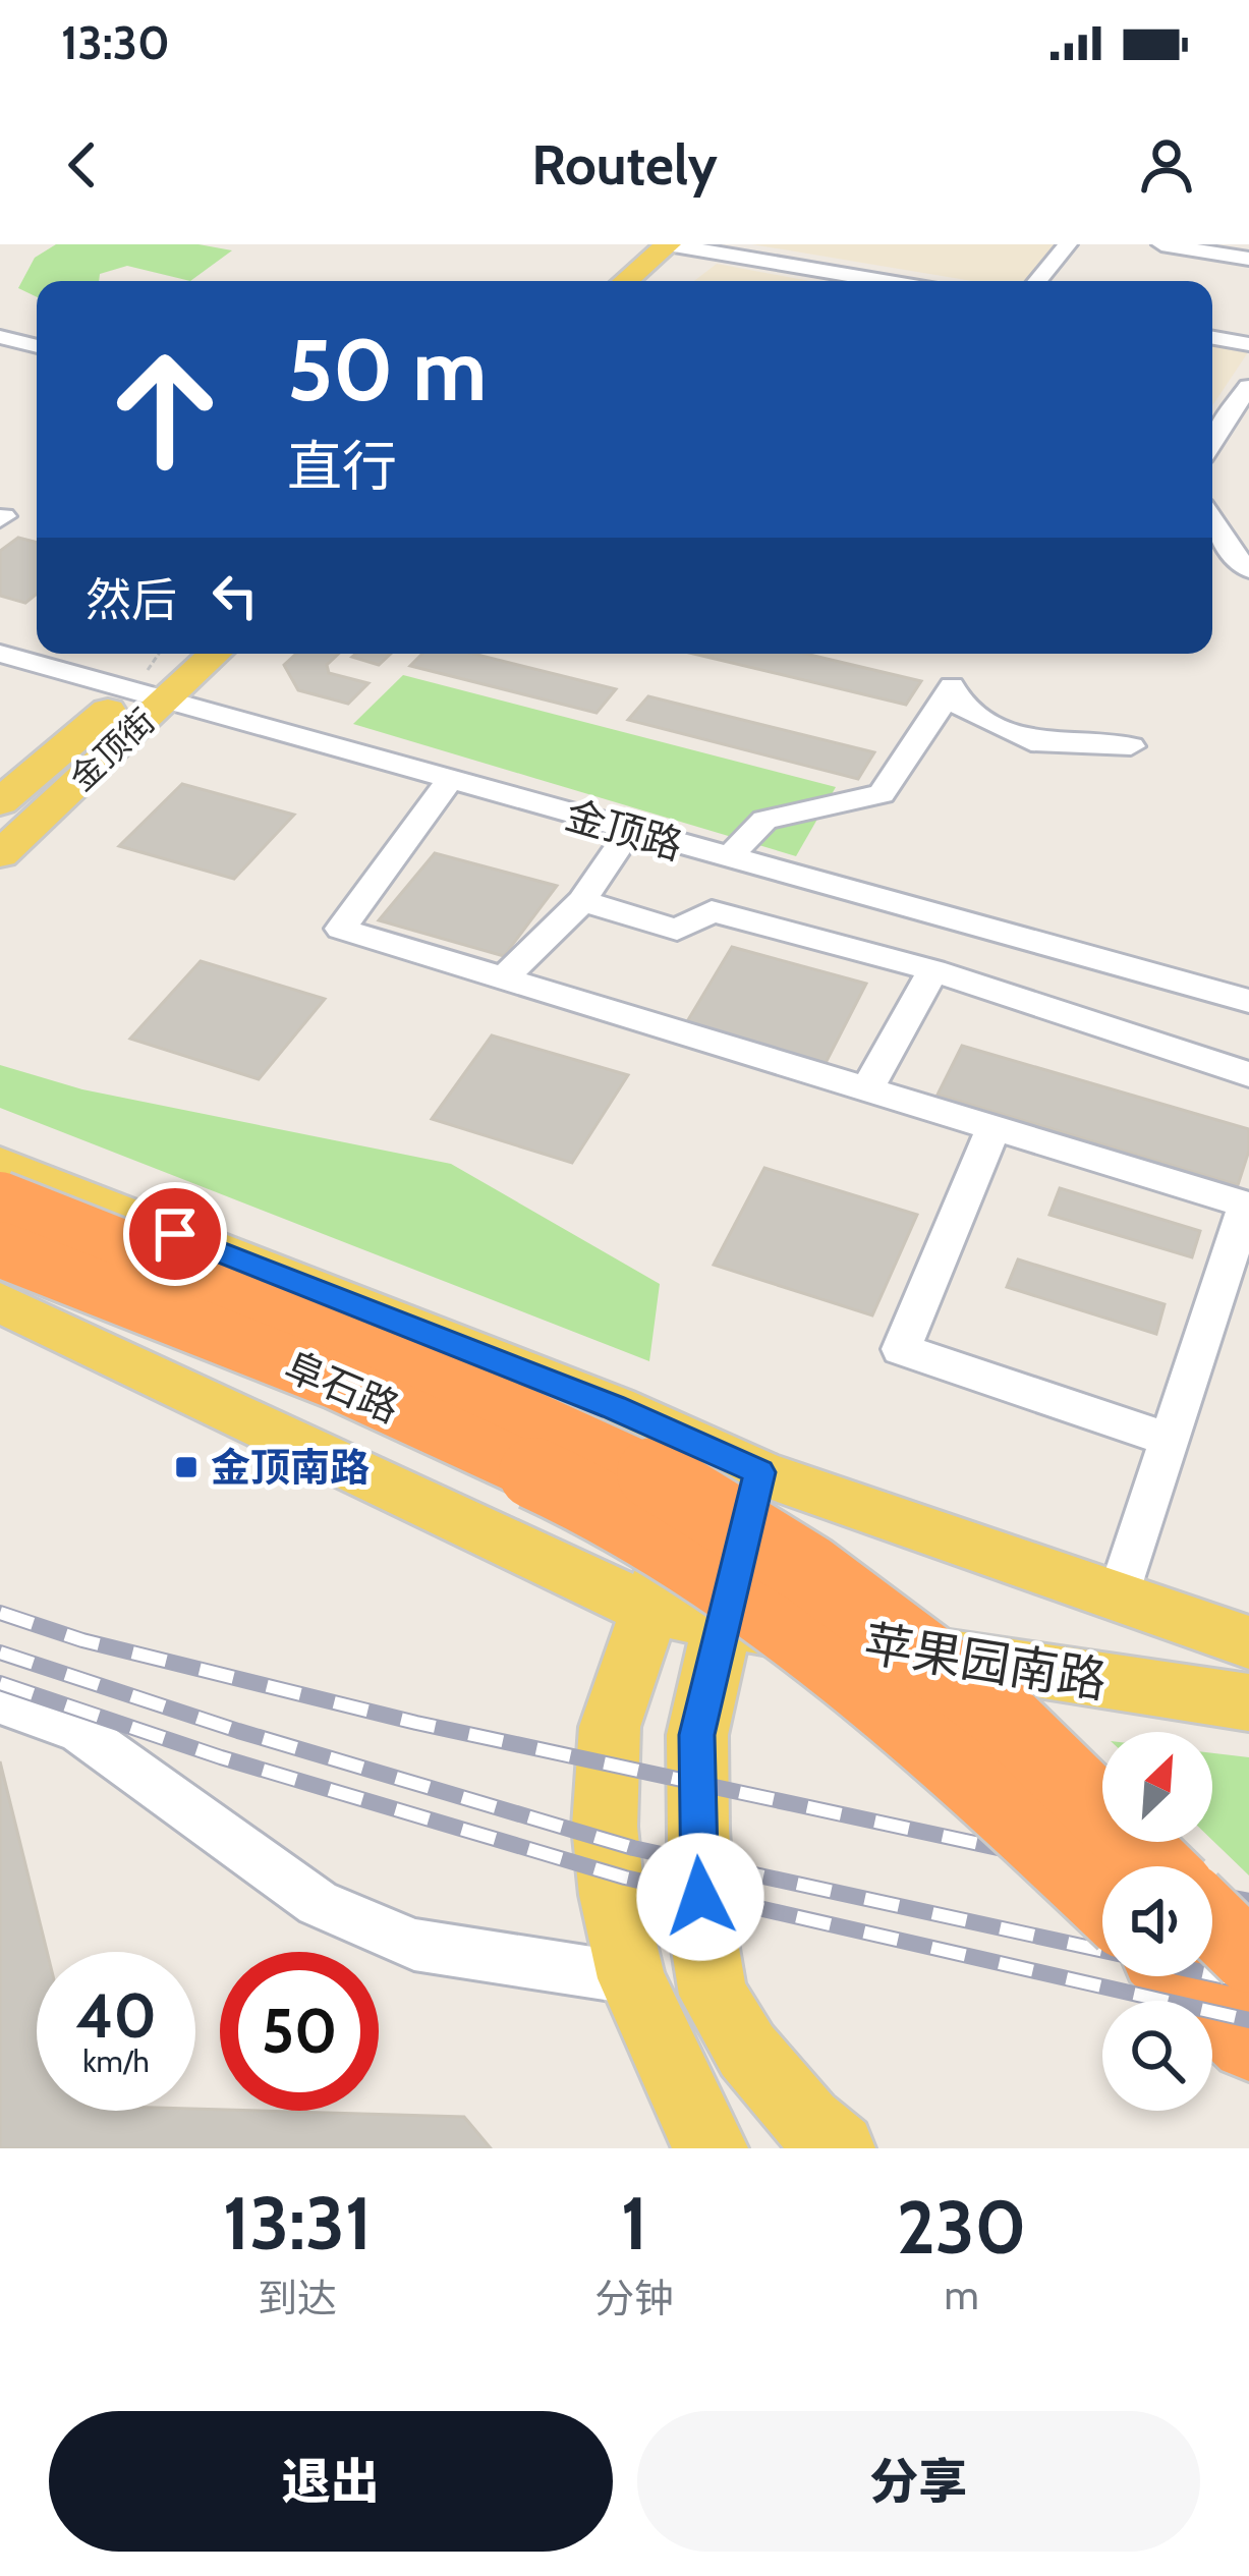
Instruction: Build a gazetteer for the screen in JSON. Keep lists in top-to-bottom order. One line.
{"streets":{"highway":["阜石路"],"main road":["金顶街","苹果园南路"],"street":["金顶路"]},"crossings":[["金顶街","金顶路"]],"places":{"transit":["金顶南路"]},"north":"top right","page":{"status":"13:30","header":"Routely","turn":["50 m","直行"],"then":"然后","speed":"40 km/h","limit":"50","eta":["13:31","到达","1","分钟","230","m"],"buttons":["退出","分享"]}}
